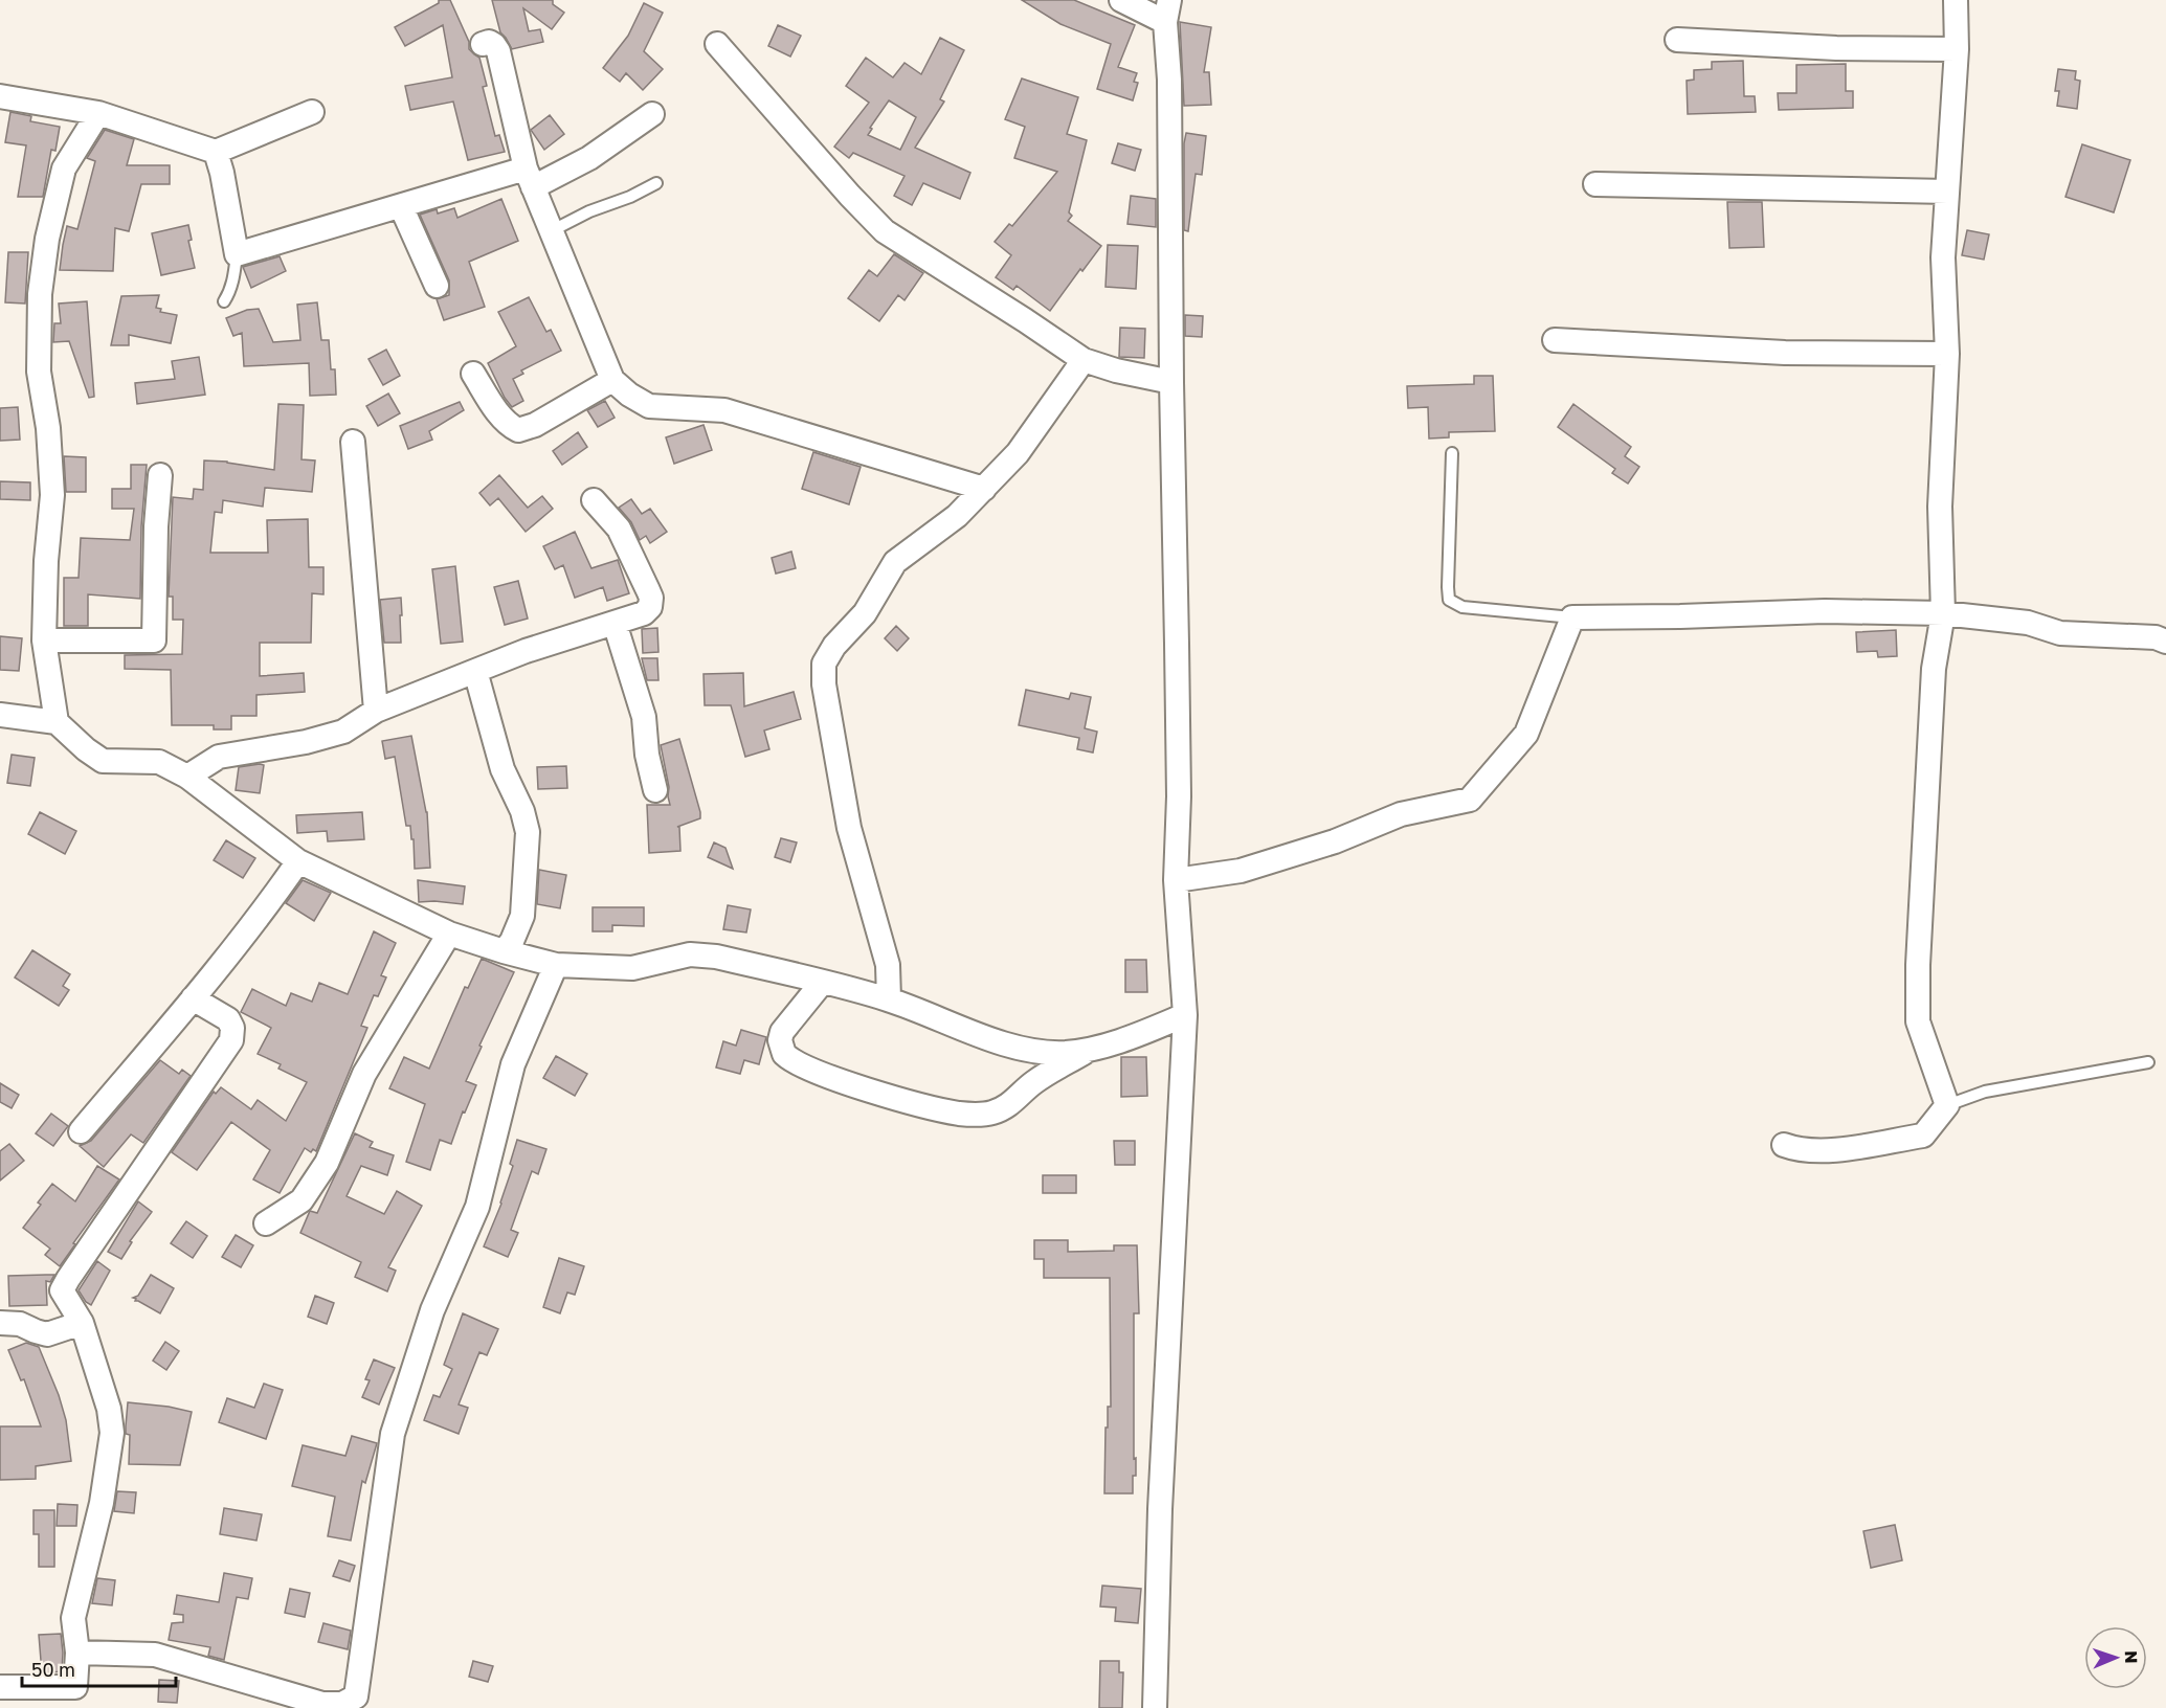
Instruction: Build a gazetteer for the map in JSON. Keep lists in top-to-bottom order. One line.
{"scale_bar":"50 m","north":"right"}
